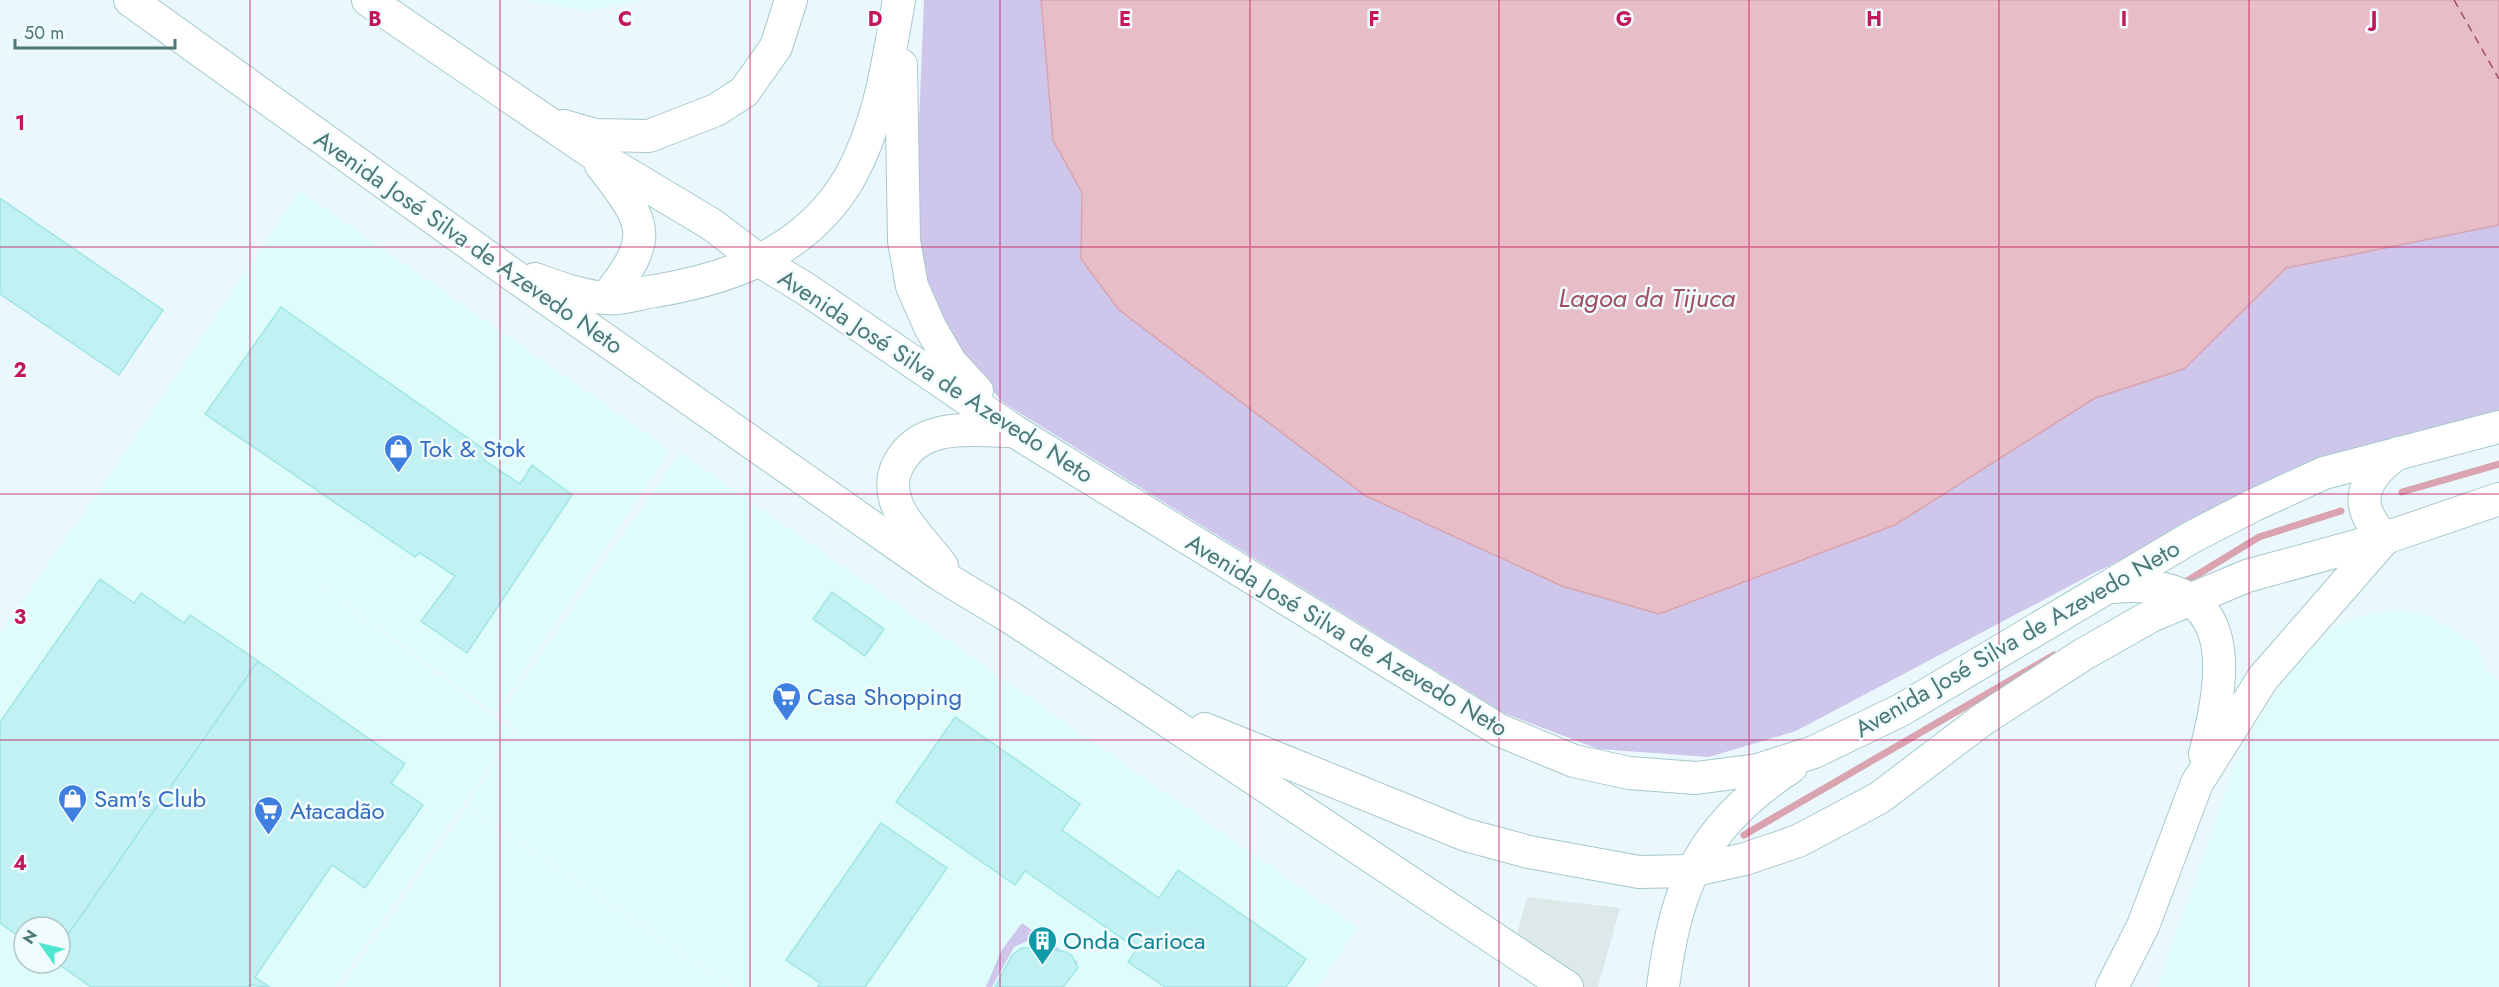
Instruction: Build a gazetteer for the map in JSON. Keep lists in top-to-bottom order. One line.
{"streets":{"street":["Avenida José Silva de Azevedo Neto"]},"water":["Lagoa da Tijuca"],"places":{"shop":["Tok & Stok","Sam's Club"],"supermarket":["Casa Shopping","Atacadão"],"building":["Onda Carioca"]},"scale_bar":"50 m","north":"top left","grid":{"columns":["B","C","D","E","F","G","H","I","J"],"rows":["1","2","3","4"]}}
